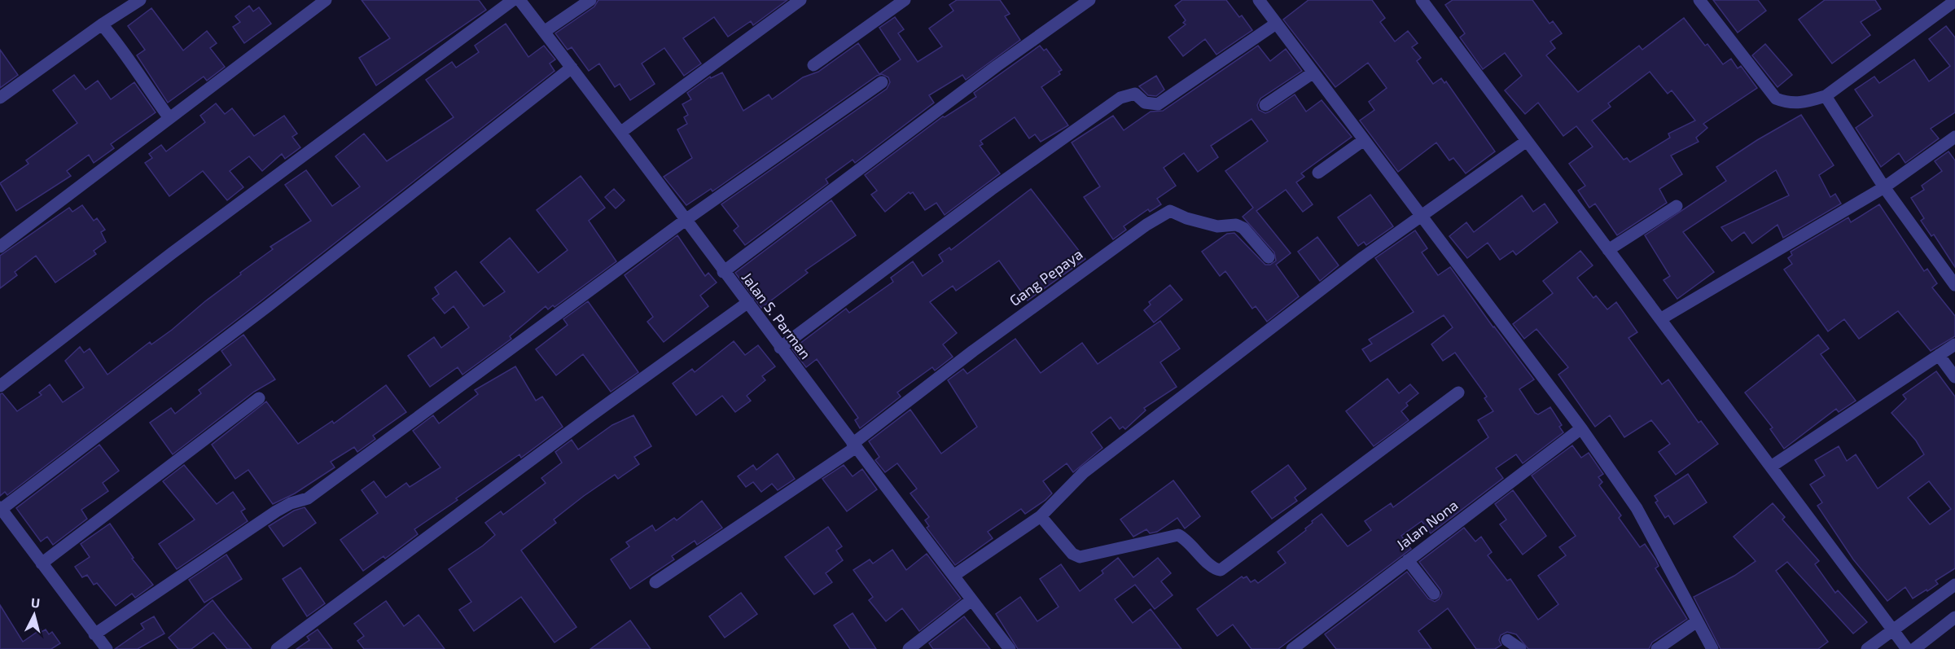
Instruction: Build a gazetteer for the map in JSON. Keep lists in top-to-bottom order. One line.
{"streets":{"street":["Gang Pepaya","Jalan S. Parman","Jalan Nona"]},"crossings":[["Gang Pepaya","Jalan S. Parman"]],"north":"top"}
